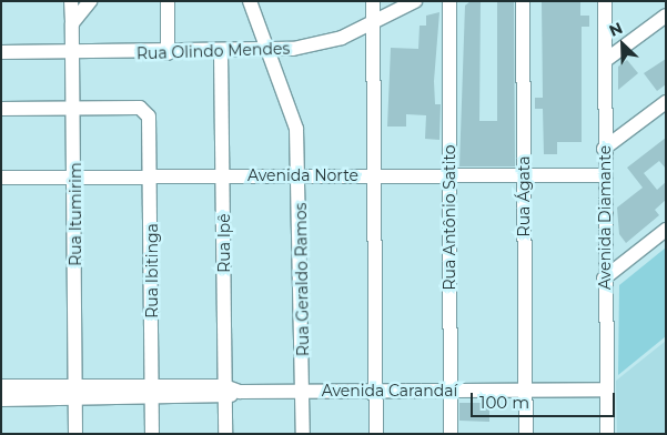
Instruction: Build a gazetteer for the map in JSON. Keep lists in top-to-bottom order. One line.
{"streets":{"street":["Rua Olindo Mendes","Avenida Norte","Rua Ágata","Rua Itumirim","Rua Antônio Satito","Avenida Diamante","Rua Ipê","Rua Ibitinga","Rua Geraldo Ramos","Avenida Carandaí"]},"crossings":[["Rua Olindo Mendes","Rua Itumirim"],["Rua Olindo Mendes","Rua Ipê"],["Rua Olindo Mendes","Rua Geraldo Ramos"],["Avenida Norte","Rua Ágata"],["Avenida Norte","Rua Itumirim"],["Avenida Norte","Rua Antônio Satito"],["Avenida Norte","Avenida Diamante"],["Avenida Norte","Rua Ipê"],["Avenida Norte","Rua Ibitinga"],["Avenida Norte","Rua Geraldo Ramos"],["Rua Ágata","Avenida Carandaí"],["Rua Itumirim","Rua Ibitinga"],["Rua Itumirim","Avenida Carandaí"],["Rua Antônio Satito","Avenida Carandaí"],["Avenida Diamante","Avenida Carandaí"],["Rua Ipê","Avenida Carandaí"],["Rua Ibitinga","Avenida Carandaí"],["Rua Geraldo Ramos","Avenida Carandaí"]],"scale_bar":"100 m","north":"top left"}
